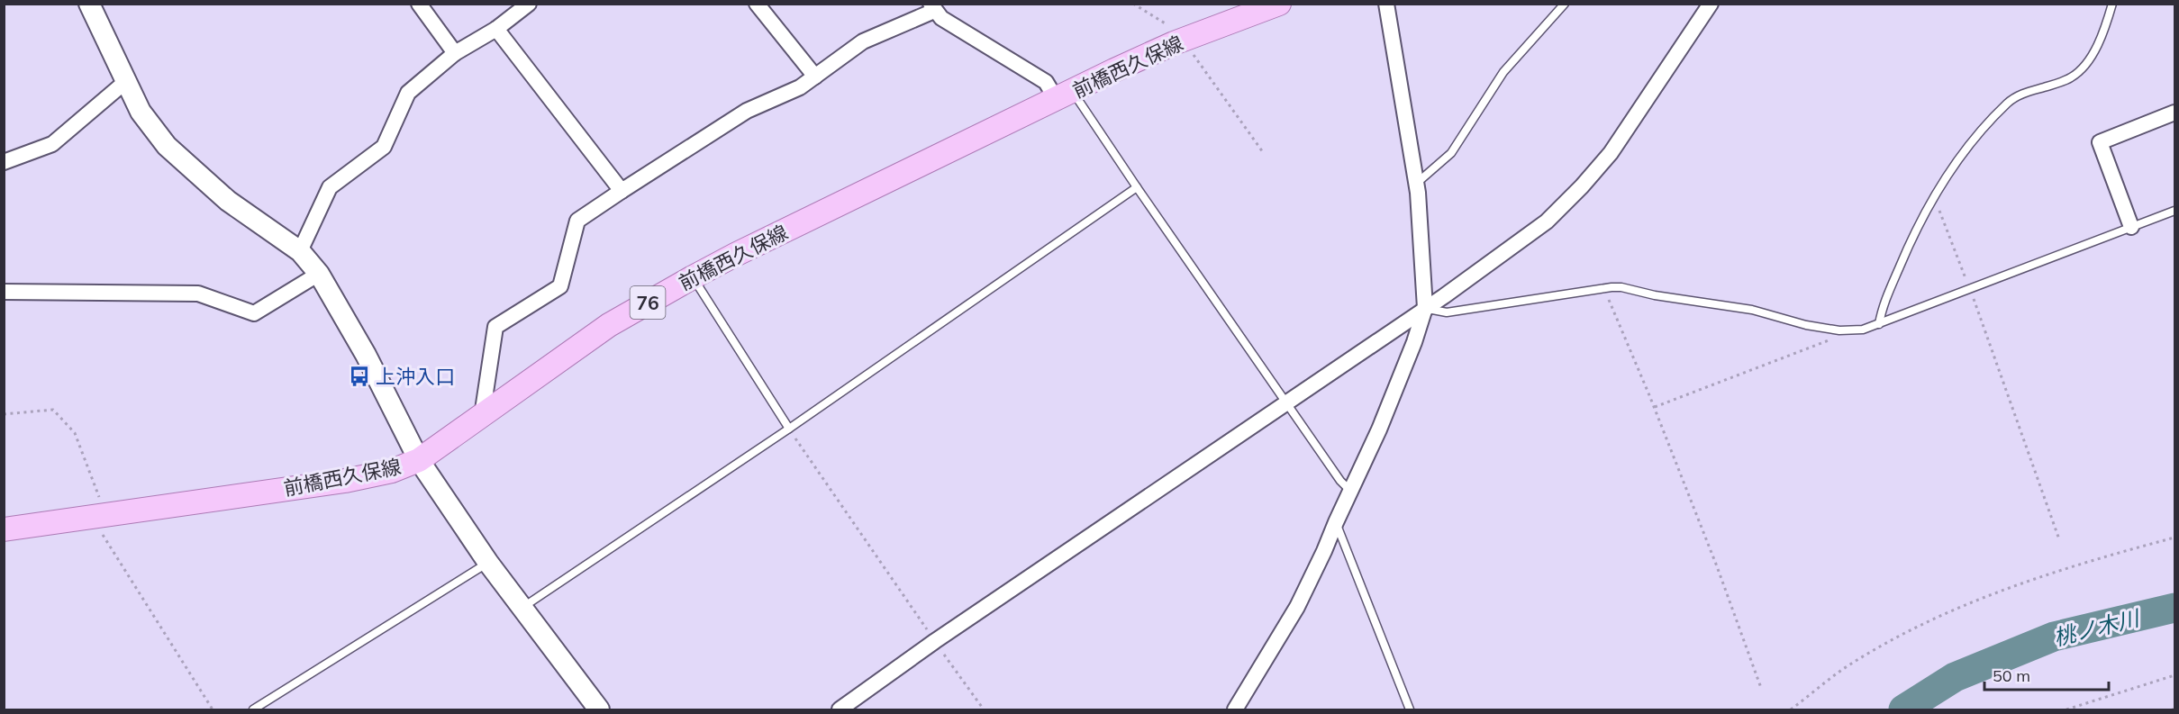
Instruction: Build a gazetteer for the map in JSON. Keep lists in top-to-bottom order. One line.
{"streets":{"main road":["前橋西久保線","76"]},"water":["桃ノ木川"],"places":{"bus stop":["上沖入口"]},"scale_bar":"50 m"}
